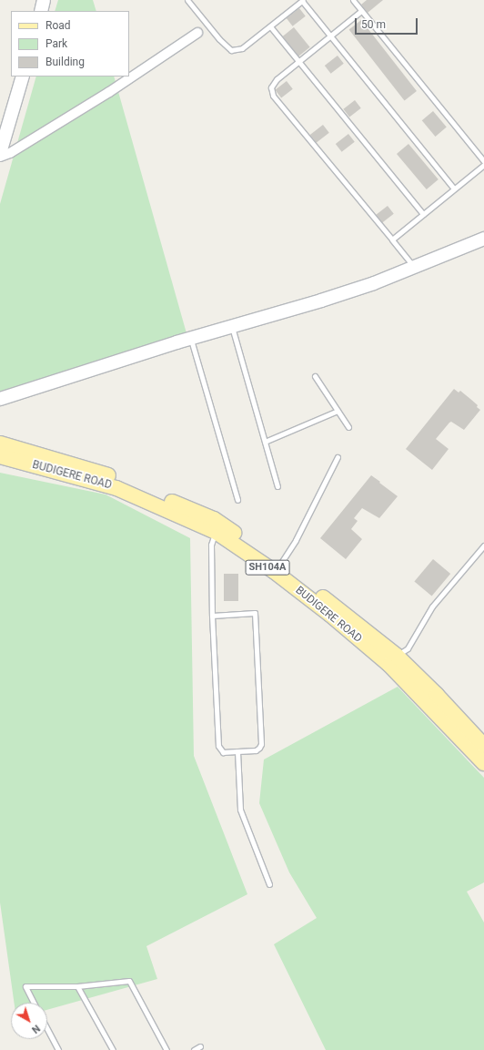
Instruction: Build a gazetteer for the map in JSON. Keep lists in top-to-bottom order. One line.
{"streets":{"main road":["BUDIGERE ROAD","SH104A"]},"legend":["Road","Park","Building"],"scale_bar":"50 m","north":"bottom right"}
